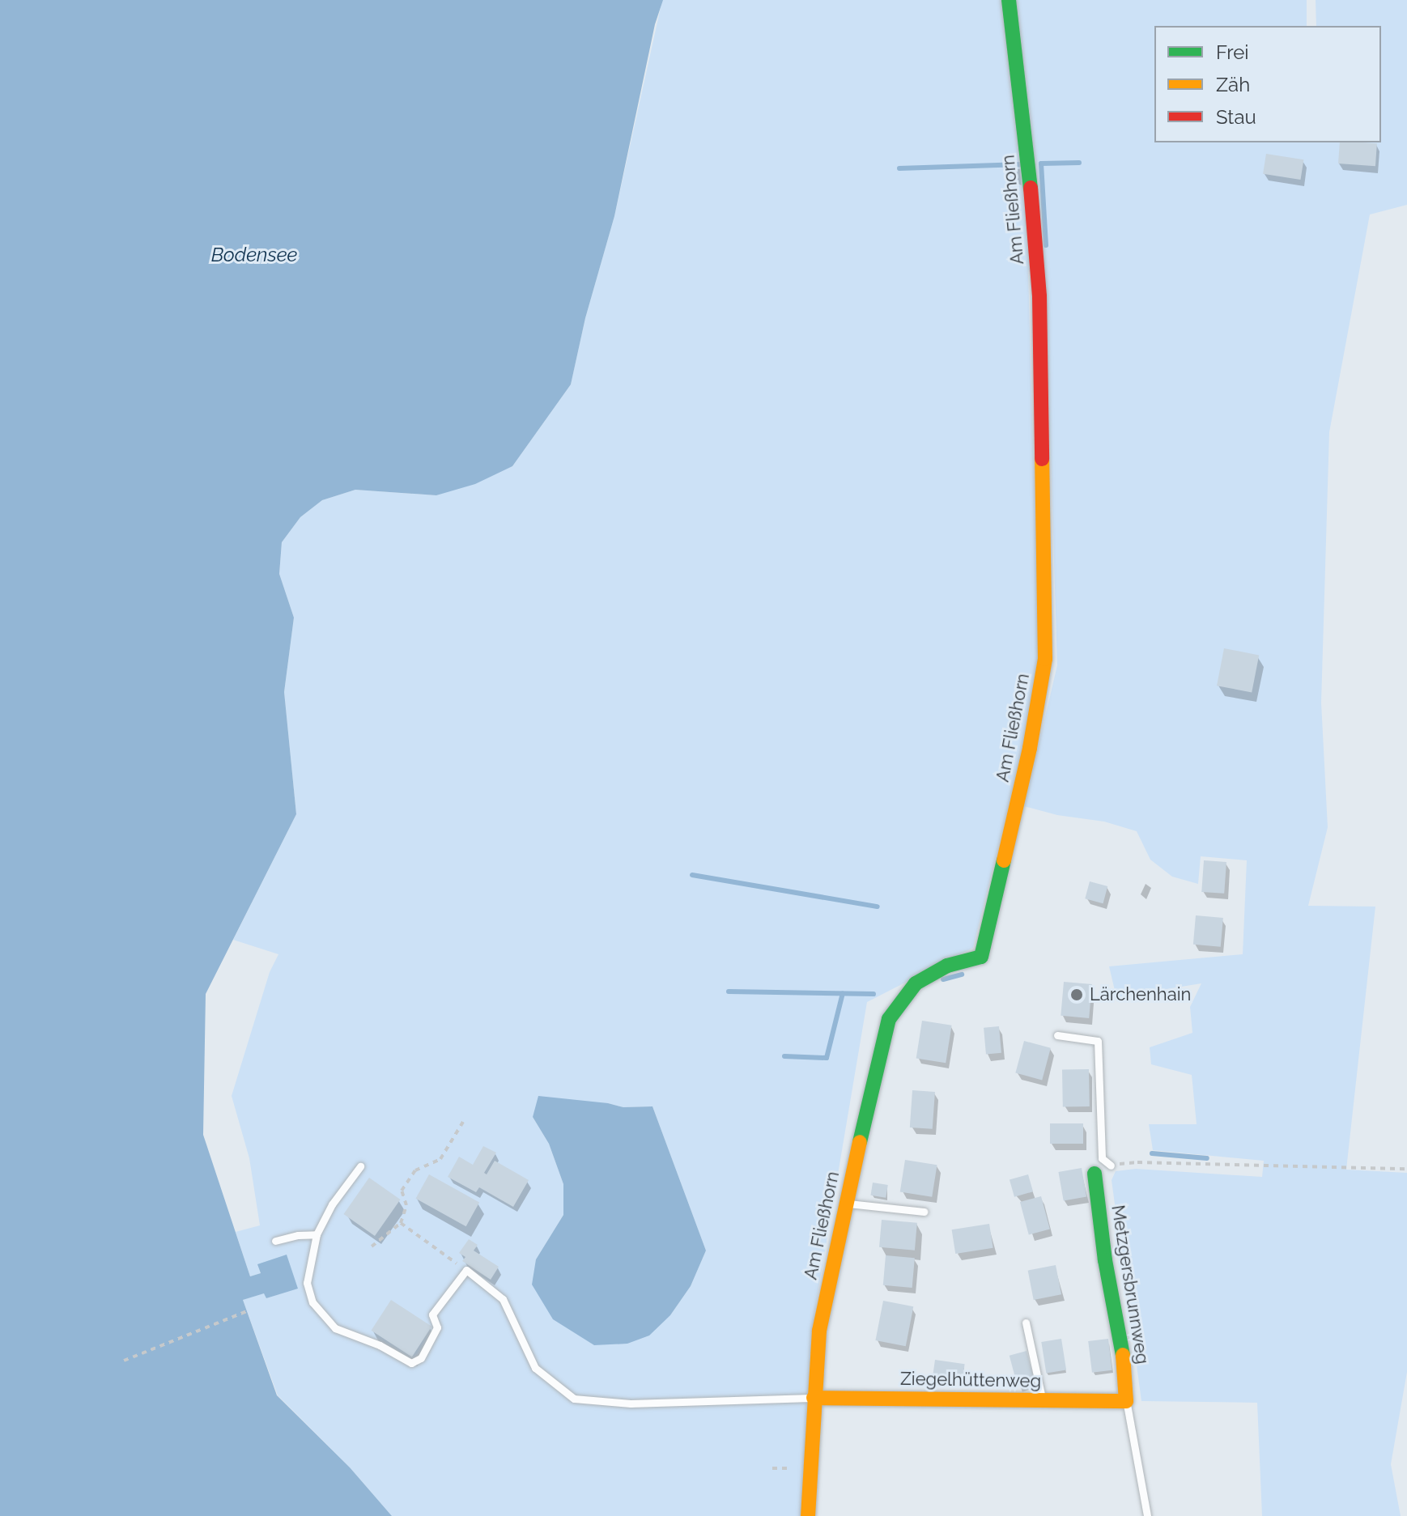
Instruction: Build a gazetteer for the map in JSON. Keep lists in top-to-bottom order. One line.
{"streets":{"street":["Am Fließhorn","Metzgersbrunnweg","Ziegelhüttenweg"]},"crossings":[["Am Fließhorn","Ziegelhüttenweg"],["Metzgersbrunnweg","Ziegelhüttenweg"]],"water":["Bodensee"],"places":["Lärchenhain"],"legend":["Frei","Zäh","Stau"]}
